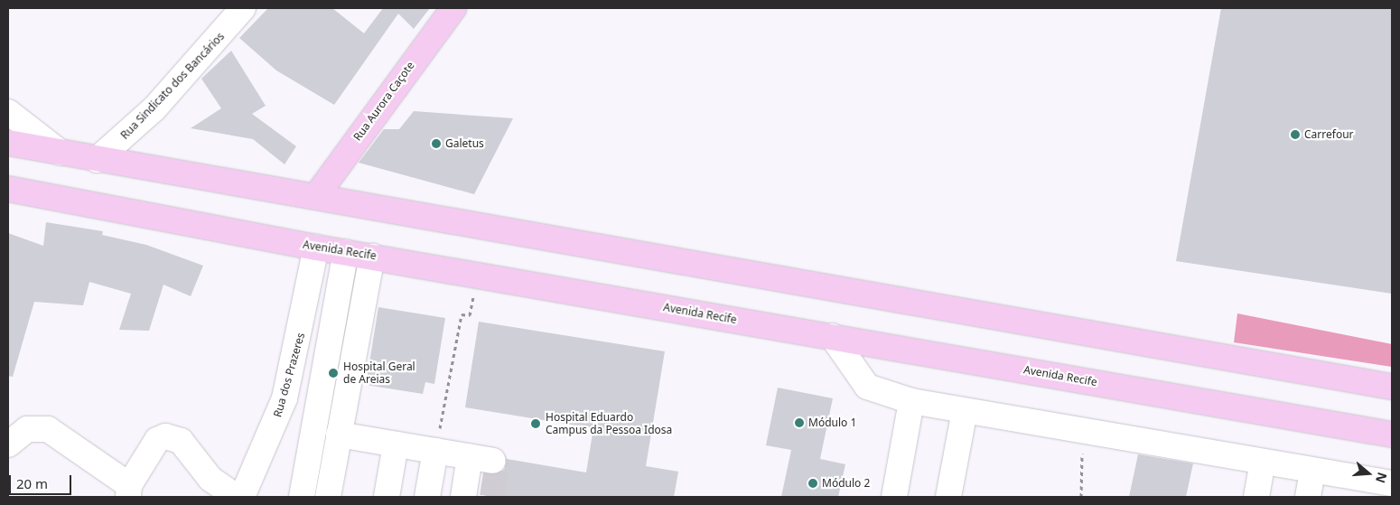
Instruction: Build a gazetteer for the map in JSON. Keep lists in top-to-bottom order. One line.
{"streets":{"main road":["Rua Aurora Caçote","Avenida Recife"],"street":["Rua Sindicato dos Bancários","Rua dos Prazeres"]},"crossings":[["Avenida Recife","Rua dos Prazeres"]],"places":["Carrefour","Galetus","Hospital Geral de Areias","Módulo 1","Hospital Eduardo Campus da Pessoa Idosa","Módulo 2"],"scale_bar":"20 m","north":"right"}
